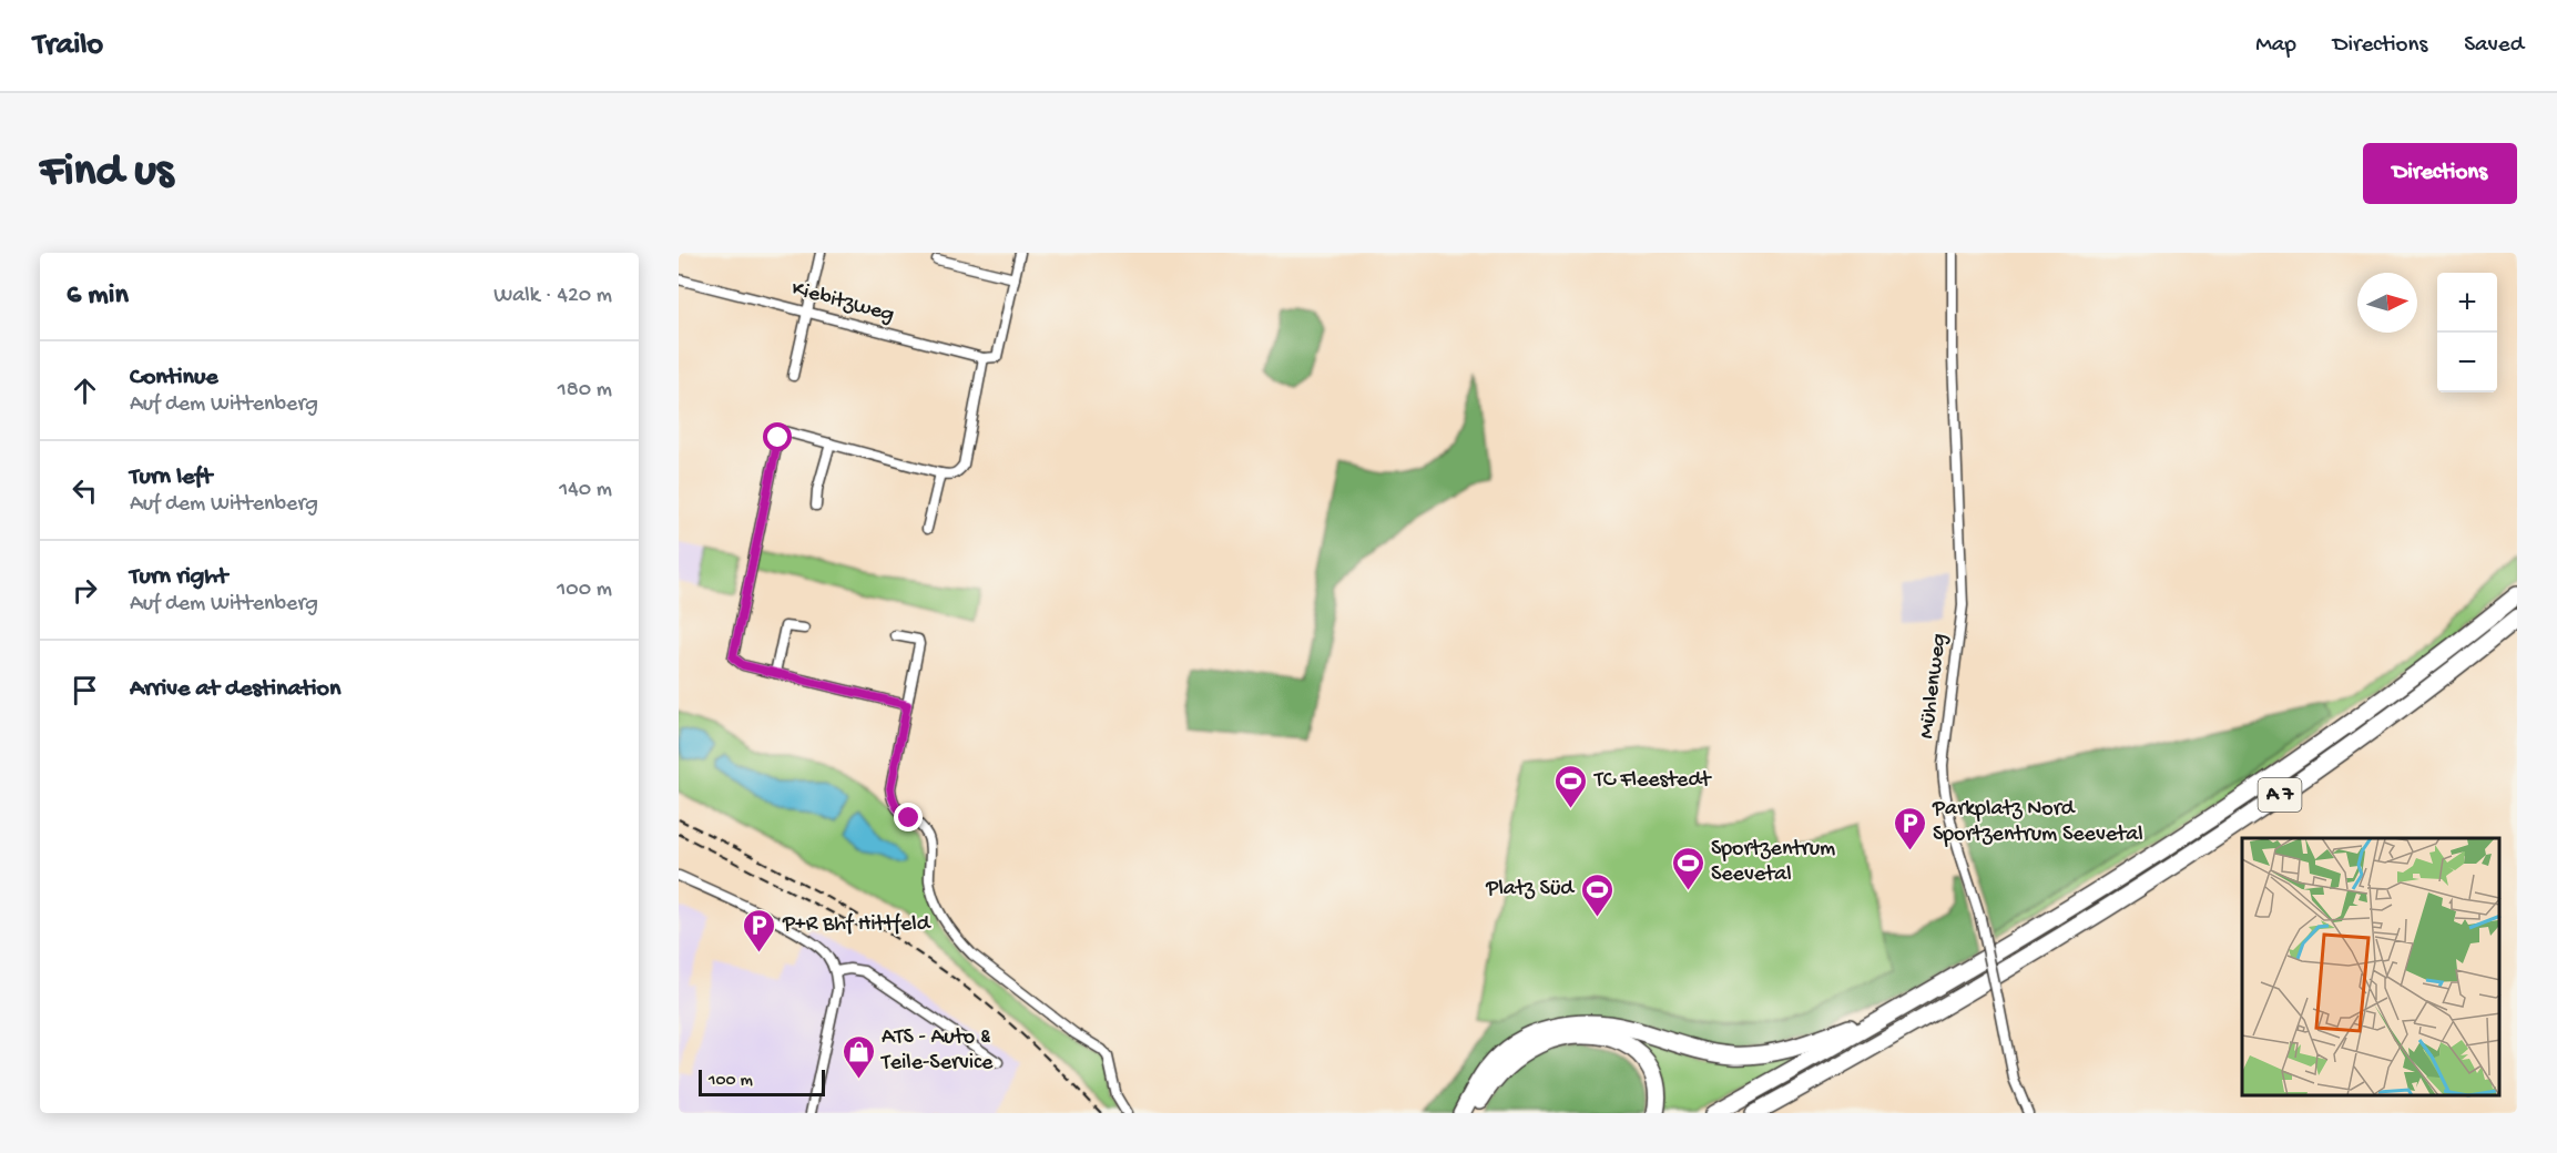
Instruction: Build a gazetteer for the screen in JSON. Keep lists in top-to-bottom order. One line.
{"streets":{"highway":["A 7"],"street":["Kiebitzweg","Mühlenweg"]},"places":{"sports":["TC Fleestedt","Sportzentrum Seevetal","Platz Süd"],"parking":["Parkplatz Nord Sportzentrum Seevetal","P+R Bhf Hittfeld"],"shop":["ATS - Auto & Teile-Service"]},"scale_bar":"100 m","north":"right","page":{"header":"Trailo","nav":["Map","Directions","Saved"],"buttons":"Directions","title":"Find us","heading":["6 min","Walk · 420 m"],"map_buttons":["+","−"],"list":[["Continue","Auf dem Wittenberg","180 m"],["Turn left","Auf dem Wittenberg","140 m"],["Turn right","Auf dem Wittenberg","100 m"],"Arrive at destination"],"scale":"100 m"}}
